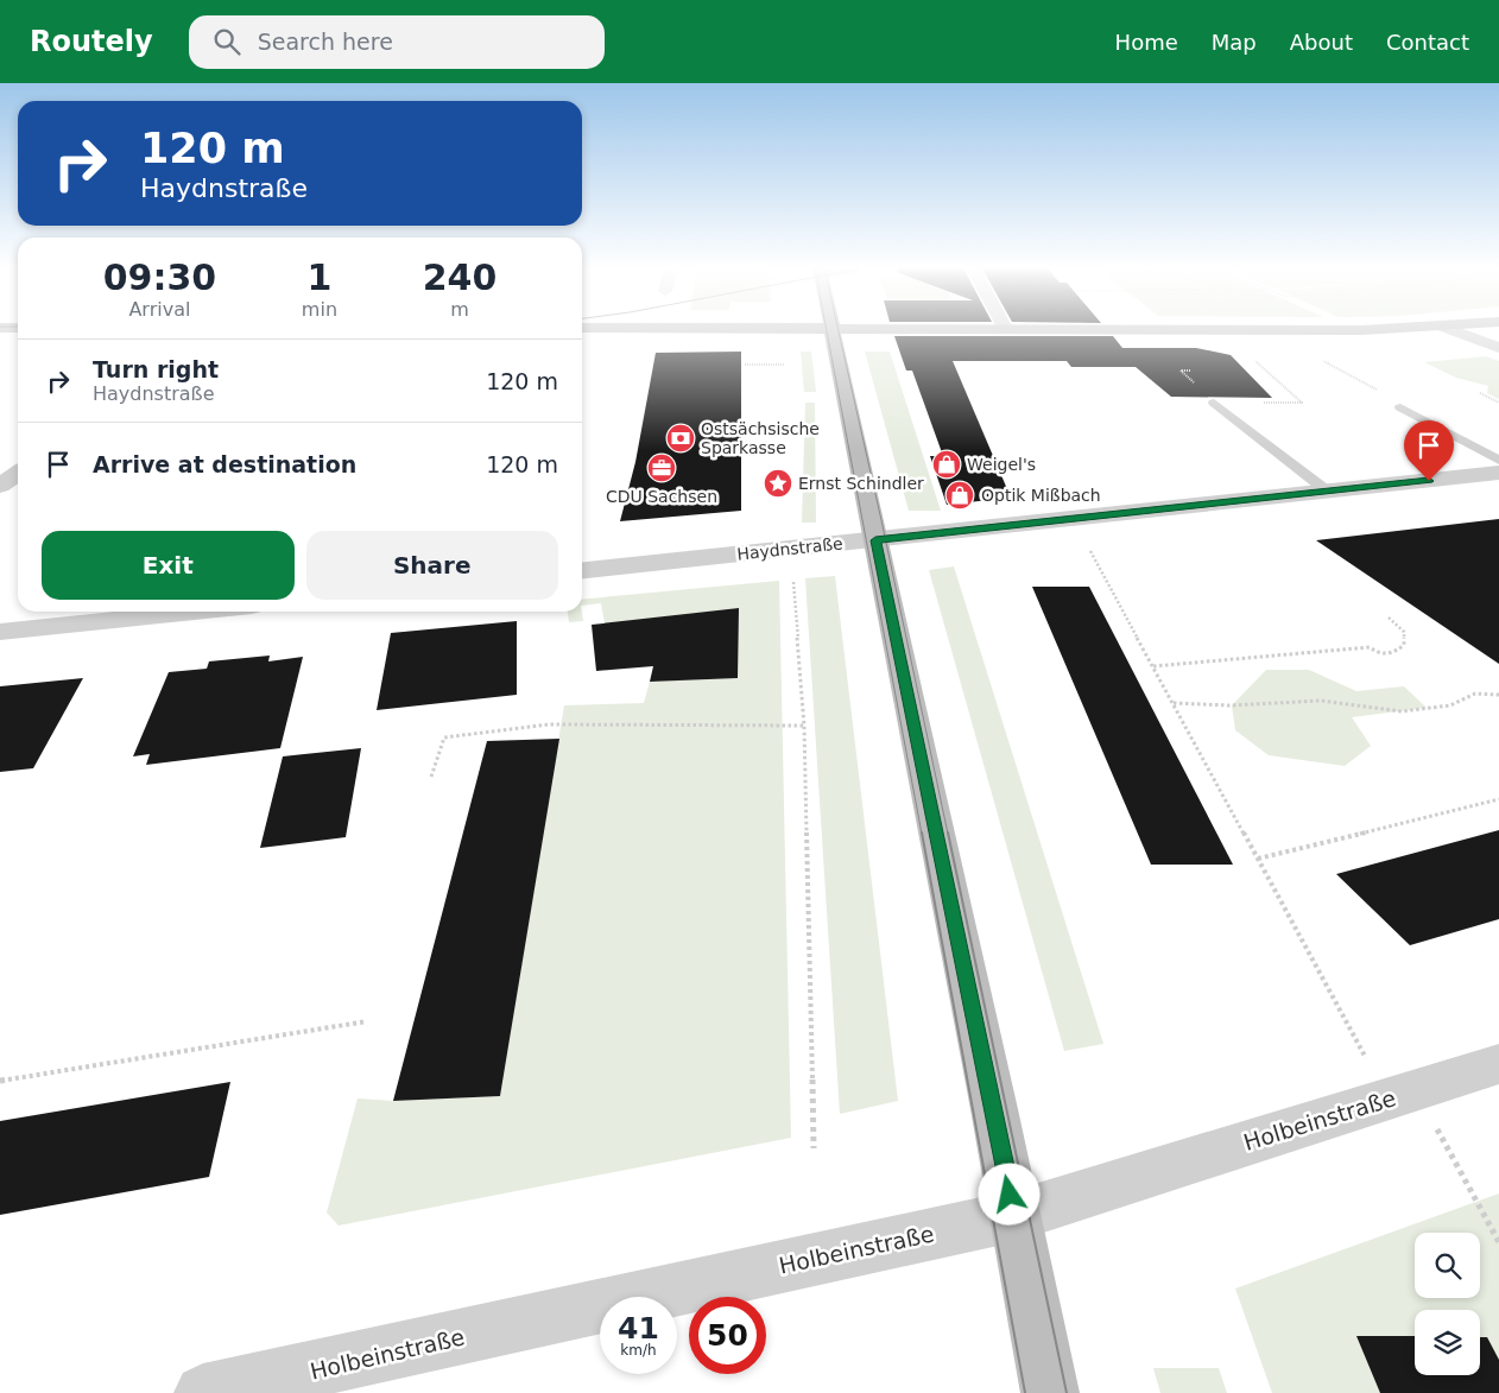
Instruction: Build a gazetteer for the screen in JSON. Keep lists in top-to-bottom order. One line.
{"streets":{"street":["Haydnstraße","Holbeinstraße"]},"places":{"bank":["Ostsächsische Sparkasse"],"shop":["Weigel's","Optik Mißbach"],"office":["CDU Sachsen"],"place":["Ernst Schindler"]},"page":{"header":"Routely","search":"Search here","nav":["Home","Map","About","Contact"],"turn":["120 m","Haydnstraße"],"eta":["09:30","Arrival","1","min","240","m"],"list":[{"name":"Turn right","note":"Haydnstraße","value":"120 m"},{"name":"Arrive at destination","value":"120 m"}],"buttons":["Exit","Share"],"speed":"41 km/h","limit":"50"}}
